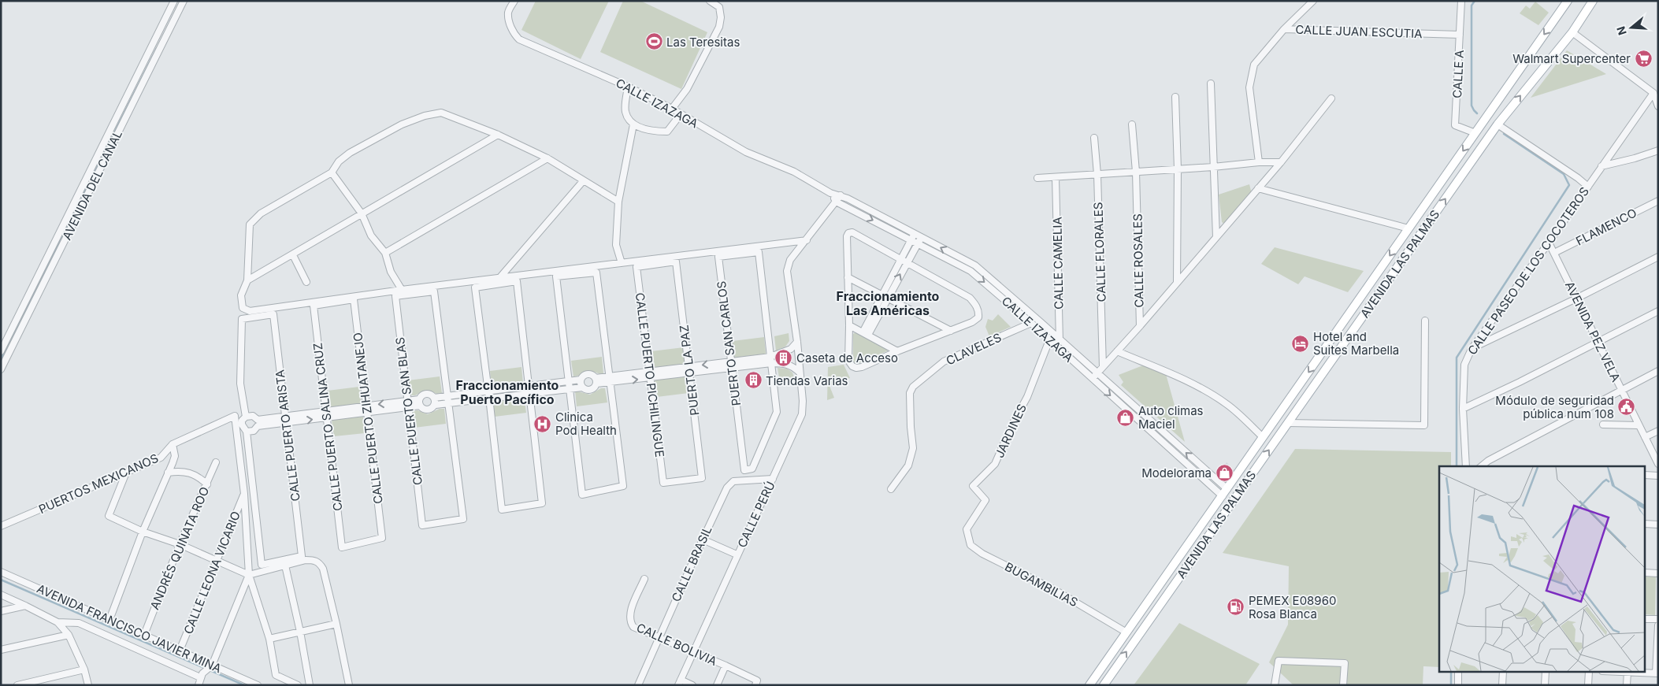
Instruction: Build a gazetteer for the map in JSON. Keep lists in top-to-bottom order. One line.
{"streets":{"main road":["AVENIDA LAS PALMAS"],"street":["CALLE JUAN ESCUTIA","CALLE A","CALLE IZAZAGA","AVENIDA DEL CANAL","FLAMENCO","CALLE FLORALES","CALLE ROSALES","CALLE CAMELIA","CALLE PASEO DE LOS COCOTEROS","AVENIDA PEZ VELA","PUERTO SAN CARLOS","CLAVELES","PUERTO LA PAZ","CALLE PUERTO PICHILINGUE","CALLE PUERTO SAN BLAS","CALLE PUERTO ZIHUATANEJO","CALLE PUERTO SALINA CRUZ","JARDINES","CALLE PUERTO ARISTA","PUERTOS MEXICANOS","CALLE PERÚ","ANDRÉS QUINATA ROO","CALLE BRASIL","CALLE LEONA VICARIO","BUGAMBILIAS","AVENIDA FRANCISCO JAVIER MINA","CALLE BOLIVIA"]},"crossings":[["CALLE JUAN ESCUTIA","CALLE A"],["CALLE A","AVENIDA LAS PALMAS"],["CALLE IZAZAGA","CALLE CAMELIA"],["CALLE IZAZAGA","AVENIDA LAS PALMAS"],["CALLE IZAZAGA","CLAVELES"],["CALLE IZAZAGA","JARDINES"],["CALLE IZAZAGA","CALLE PERÚ"],["FLAMENCO","AVENIDA PEZ VELA"],["AVENIDA LAS PALMAS","BUGAMBILIAS"],["CALLE PASEO DE LOS COCOTEROS","AVENIDA PEZ VELA"],["PUERTO LA PAZ","CALLE PUERTO PICHILINGUE"],["CALLE PUERTO ZIHUATANEJO","CALLE PUERTO SALINA CRUZ"],["JARDINES","BUGAMBILIAS"],["PUERTOS MEXICANOS","CALLE LEONA VICARIO"],["CALLE PERÚ","CALLE BRASIL"],["CALLE PERÚ","CALLE BOLIVIA"],["ANDRÉS QUINATA ROO","AVENIDA FRANCISCO JAVIER MINA"],["CALLE BRASIL","CALLE BOLIVIA"],["CALLE LEONA VICARIO","AVENIDA FRANCISCO JAVIER MINA"]],"districts":["Fraccionamiento Las Américas","Fraccionamiento Puerto Pacífico"],"places":{"sports":["Las Teresitas"],"supermarket":["Walmart Supercenter"],"hotel":["Hotel and Suites Marbella"],"building":["Caseta de Acceso","Tiendas Varias"],"public building":["Módulo de seguridad pública num 108"],"shop":["Auto climas Maciel","Modelorama"],"hospital":["Clinica Pod Health"],"fuel station":["PEMEX E08960 Rosa Blanca"]},"north":"left"}
